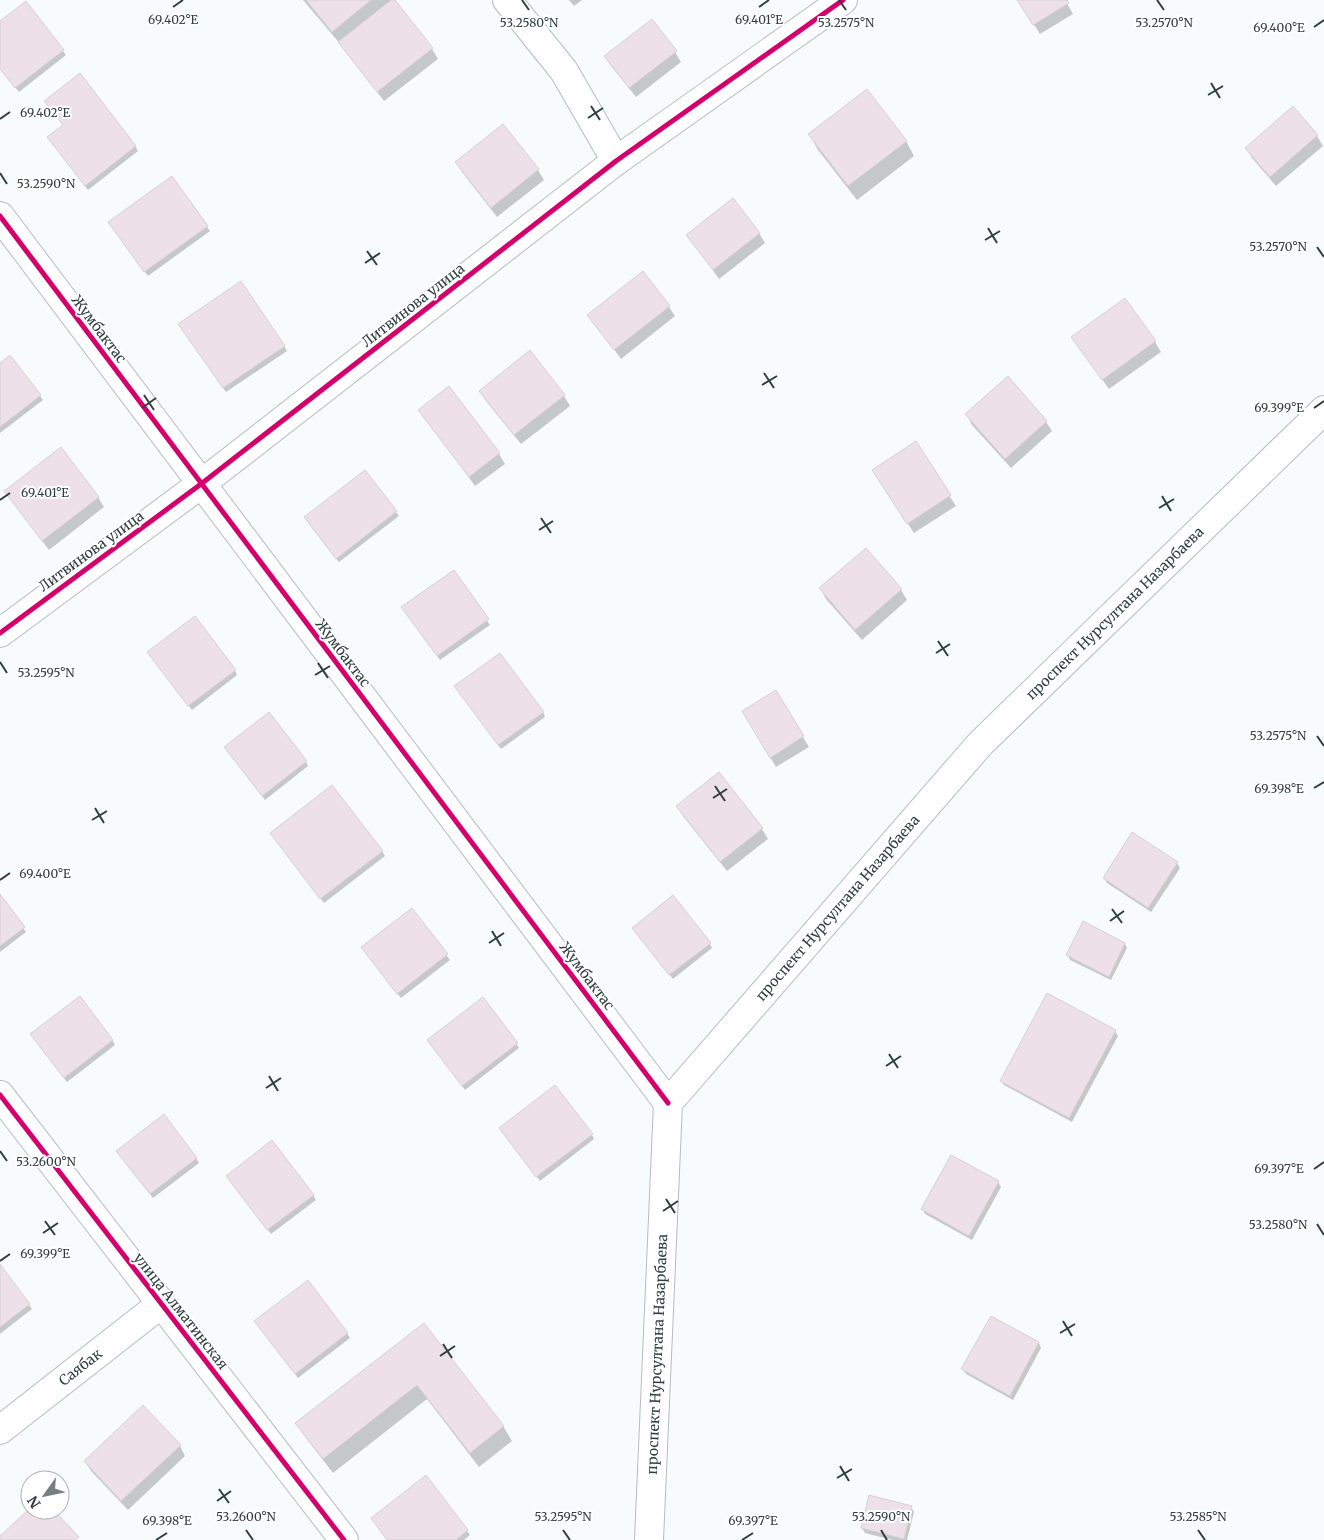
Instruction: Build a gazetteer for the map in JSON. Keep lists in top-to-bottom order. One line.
{"streets":{"street":["Литвинова улица","Жумбактас","проспект Нурсултана Назарбаева","улица Алматинская","Саябак"]},"crossings":[["Литвинова улица","Жумбактас"],["Жумбактас","проспект Нурсултана Назарбаева"],["улица Алматинская","Саябак"]],"north":"bottom left","coordinates":["69.401°E","69.402°E","53.2580°N","53.2575°N","53.2570°N","69.400°E","53.2590°N","69.399°E","53.2595°N","69.398°E","53.2600°N","69.397°E","53.2585°N"]}
